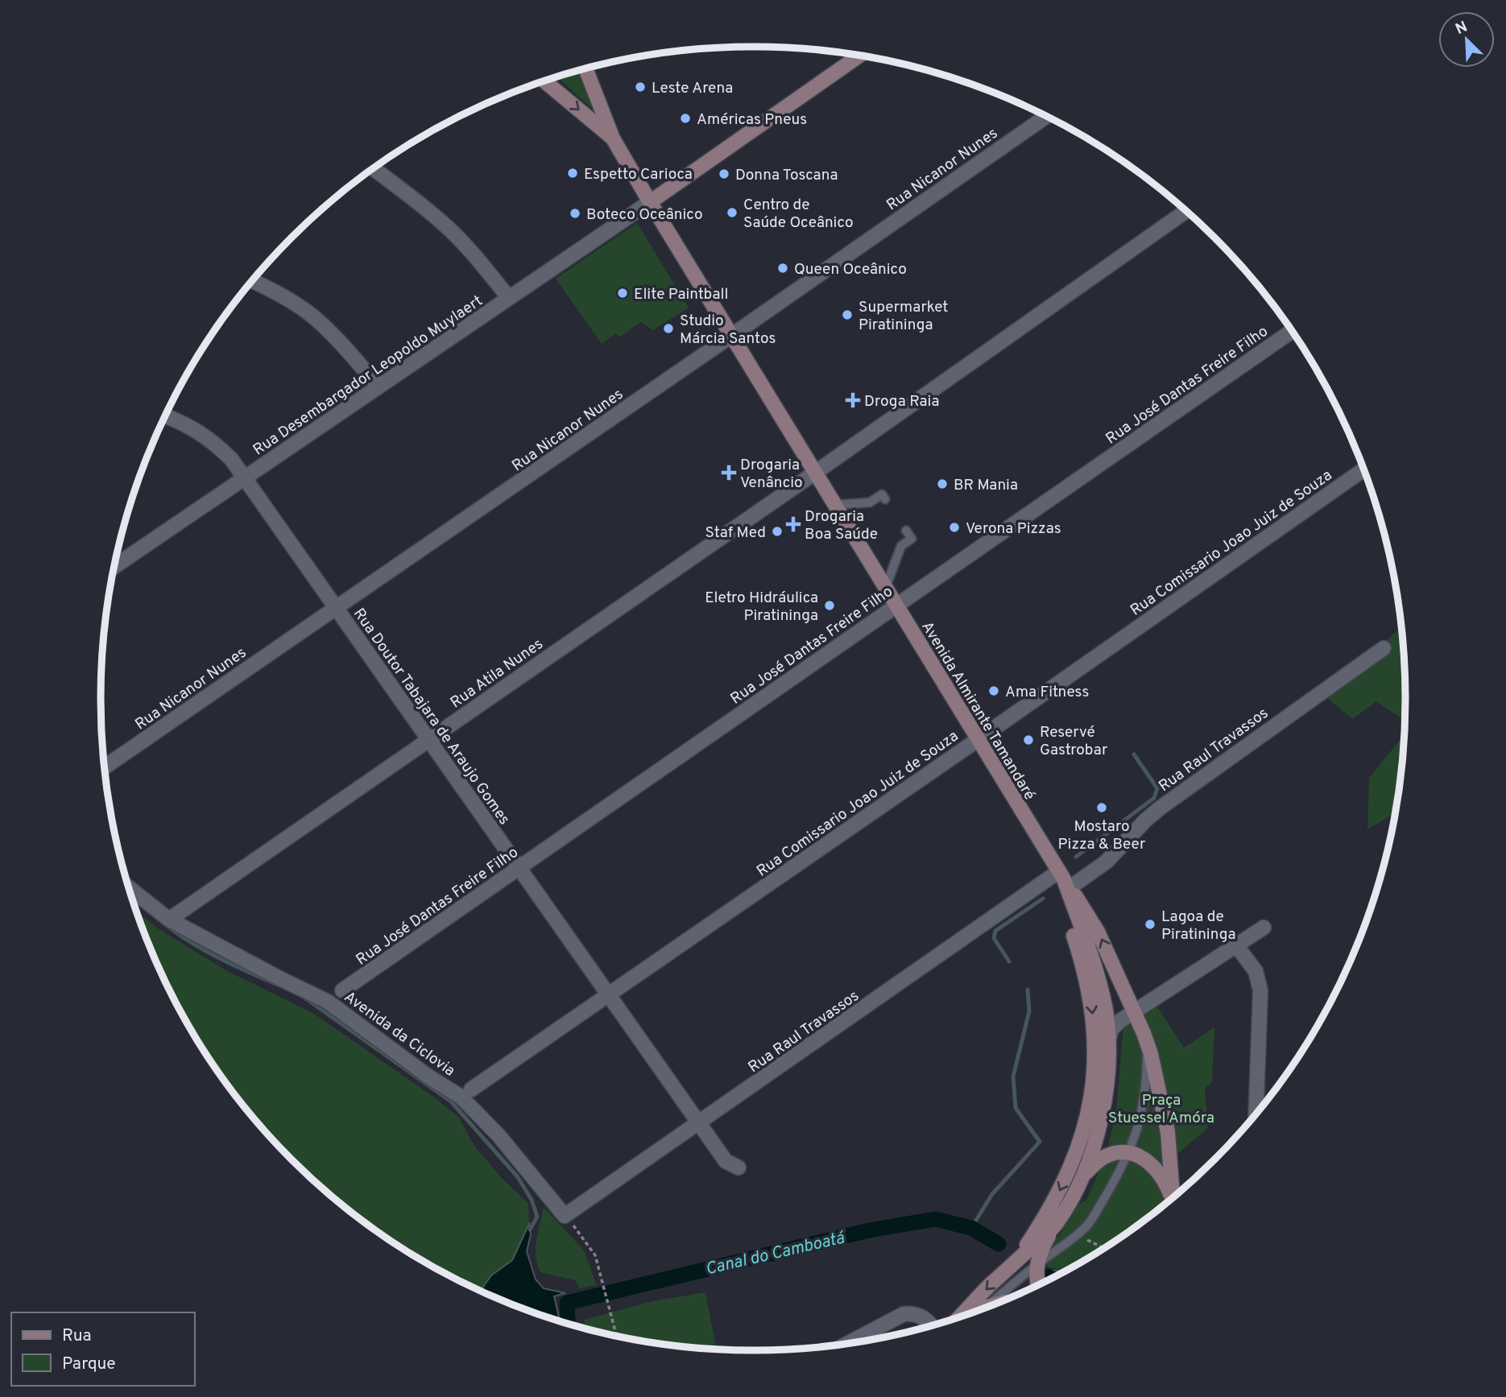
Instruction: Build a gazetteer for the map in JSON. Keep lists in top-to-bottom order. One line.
{"streets":{"street":["Rua Nicanor Nunes","Rua Desembargador Leopoldo Muylaert","Rua José Dantas Freire Filho","Rua Comissario Joao Juiz de Souza","Rua Atila Nunes","Avenida Almirante Tamandaré","Rua Doutor Tabajara de Araujo Gomes","Rua Raul Travassos","Avenida da Ciclovia"]},"crossings":[["Rua Nicanor Nunes","Avenida Almirante Tamandaré"],["Rua Nicanor Nunes","Rua Doutor Tabajara de Araujo Gomes"],["Rua Desembargador Leopoldo Muylaert","Avenida Almirante Tamandaré"],["Rua Desembargador Leopoldo Muylaert","Rua Doutor Tabajara de Araujo Gomes"],["Rua José Dantas Freire Filho","Avenida Almirante Tamandaré"],["Rua José Dantas Freire Filho","Rua Doutor Tabajara de Araujo Gomes"],["Rua Comissario Joao Juiz de Souza","Avenida Almirante Tamandaré"],["Rua Comissario Joao Juiz de Souza","Rua Doutor Tabajara de Araujo Gomes"],["Rua Atila Nunes","Avenida Almirante Tamandaré"],["Rua Atila Nunes","Rua Doutor Tabajara de Araujo Gomes"],["Rua Atila Nunes","Avenida da Ciclovia"],["Avenida Almirante Tamandaré","Rua Raul Travassos"],["Rua Doutor Tabajara de Araujo Gomes","Rua Raul Travassos"],["Rua Raul Travassos","Avenida da Ciclovia"]],"water":["Canal do Camboatá"],"parks":["Praça Stuessel Amóra"],"places":{"other":["Leste Arena","Américas Pneus","Espetto Carioca","Donna Toscana","Centro de Saúde Oceânico","Boteco Oceânico","Queen Oceânico","Elite Paintball","Supermarket Piratininga","Studio Márcia Santos","BR Mania","Verona Pizzas","Staf Med","Eletro Hidráulica Piratininga","Ama Fitness","Reservé Gastrobar","Mostaro Pizza & Beer","Lagoa de Piratininga"],"health":["Droga Raia","Drogaria Venâncio","Drogaria Boa Saúde"]},"legend":["Rua","Parque"],"north":"top left"}
